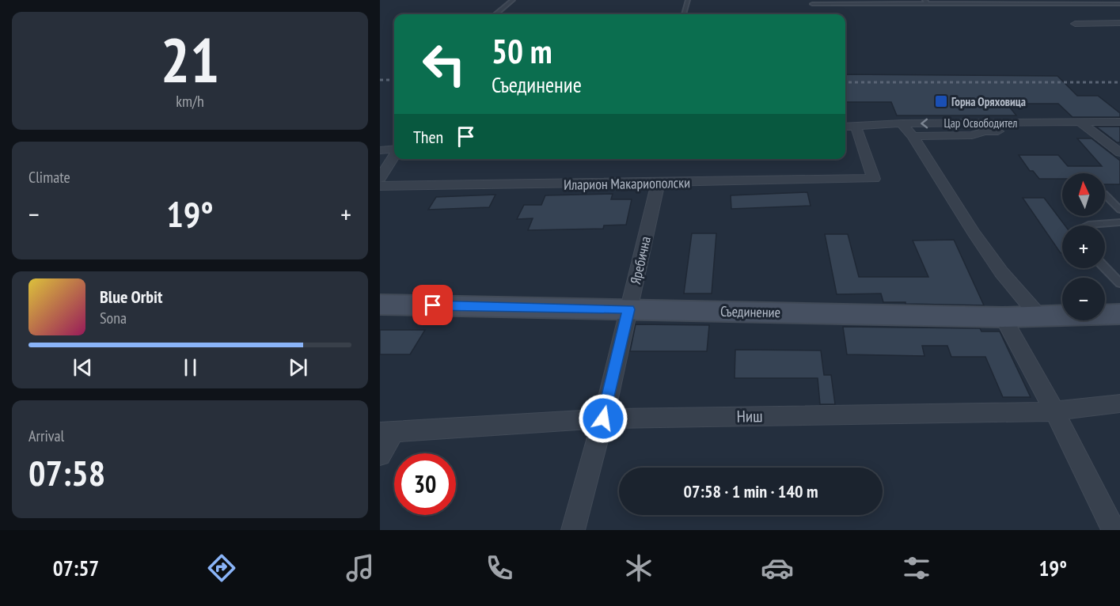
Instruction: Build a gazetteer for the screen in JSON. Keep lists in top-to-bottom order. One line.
{"streets":{"main road":["Съединение"],"street":["Цар Освободител","Иларион Макариополски","Яребична","Ниш"]},"crossings":[["Цар Освободител","Иларион Макариополски"],["Иларион Макариополски","Яребична"],["Яребична","Съединение"],["Яребична","Ниш"]],"places":{"transit":["Горна Оряховица"]},"north":"top","page":{"tile":[["21","km/h"],"Climate",["Arrival","07:58"]],"turn":["50 m","Съединение"],"then":"Then","map_buttons":["+","−"],"heat":["−","19°","+"],"song":["Blue Orbit","Sona"],"limit":"30","trip":"07:58 · 1 min · 140 m","tabs":["07:57","19°"]}}
